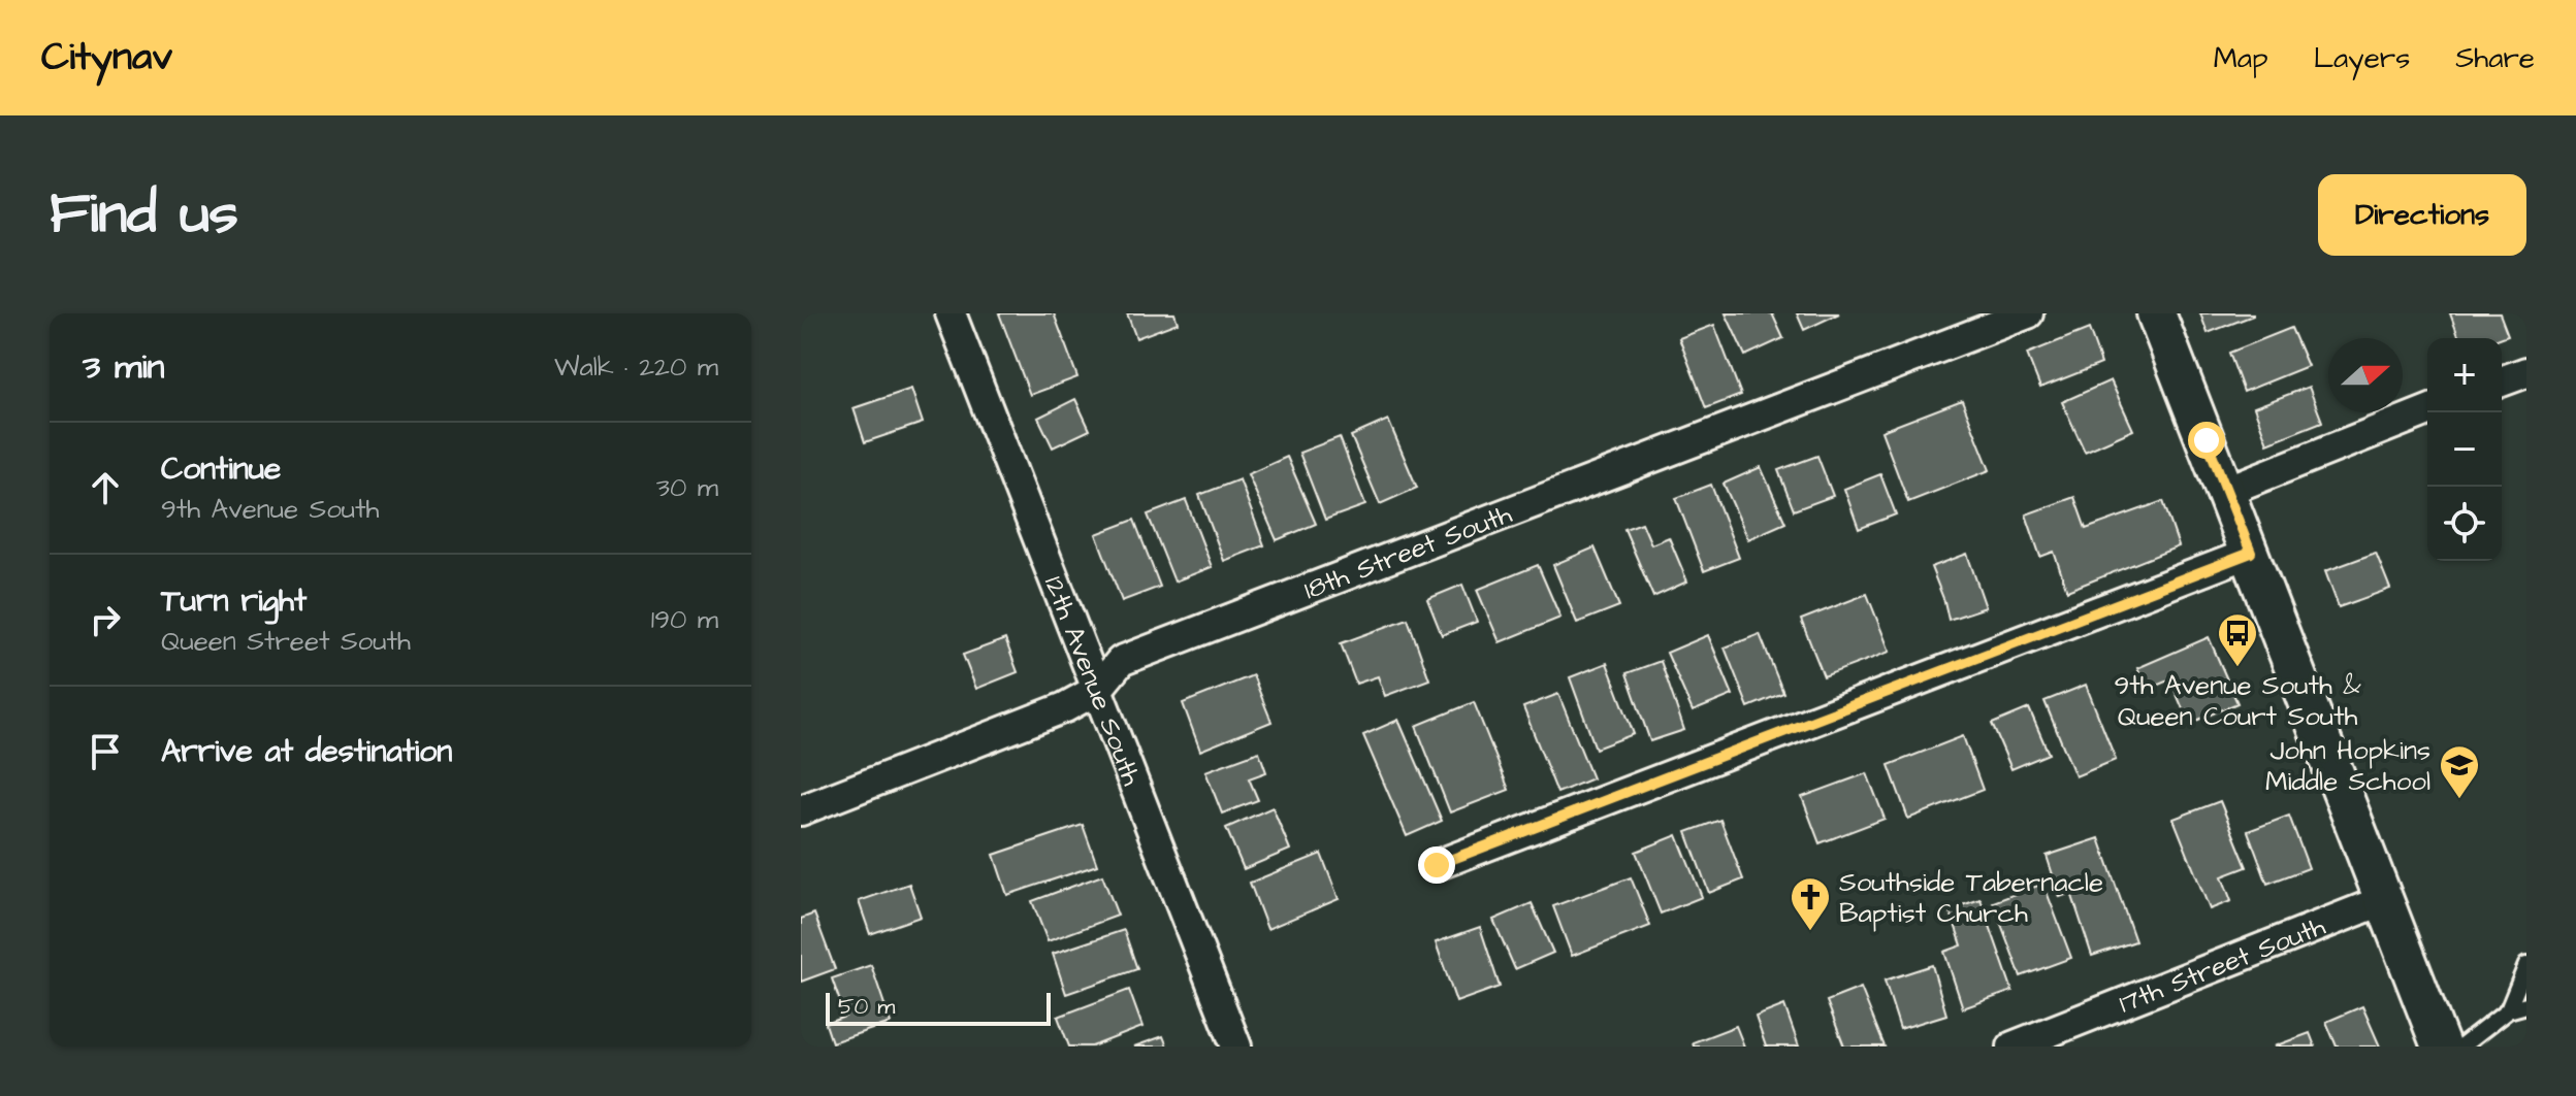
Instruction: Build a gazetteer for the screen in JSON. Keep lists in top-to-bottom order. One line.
{"streets":{"street":["18th Street South","12th Avenue South","17th Street South"]},"crossings":[["18th Street South","12th Avenue South"]],"places":{"bus stop":["9th Avenue South & Queen Court South"],"school or university":["John Hopkins Middle School"],"church":["Southside Tabernacle Baptist Church"]},"scale_bar":"50 m","north":"right","page":{"header":"Citynav","nav":["Map","Layers","Share"],"title":"Find us","buttons":"Directions","heading":["3 min","Walk · 220 m"],"map_buttons":["+","−"],"list":[["Continue","9th Avenue South","30 m"],["Turn right","Queen Street South","190 m"],"Arrive at destination"],"scale":"50 m"}}
